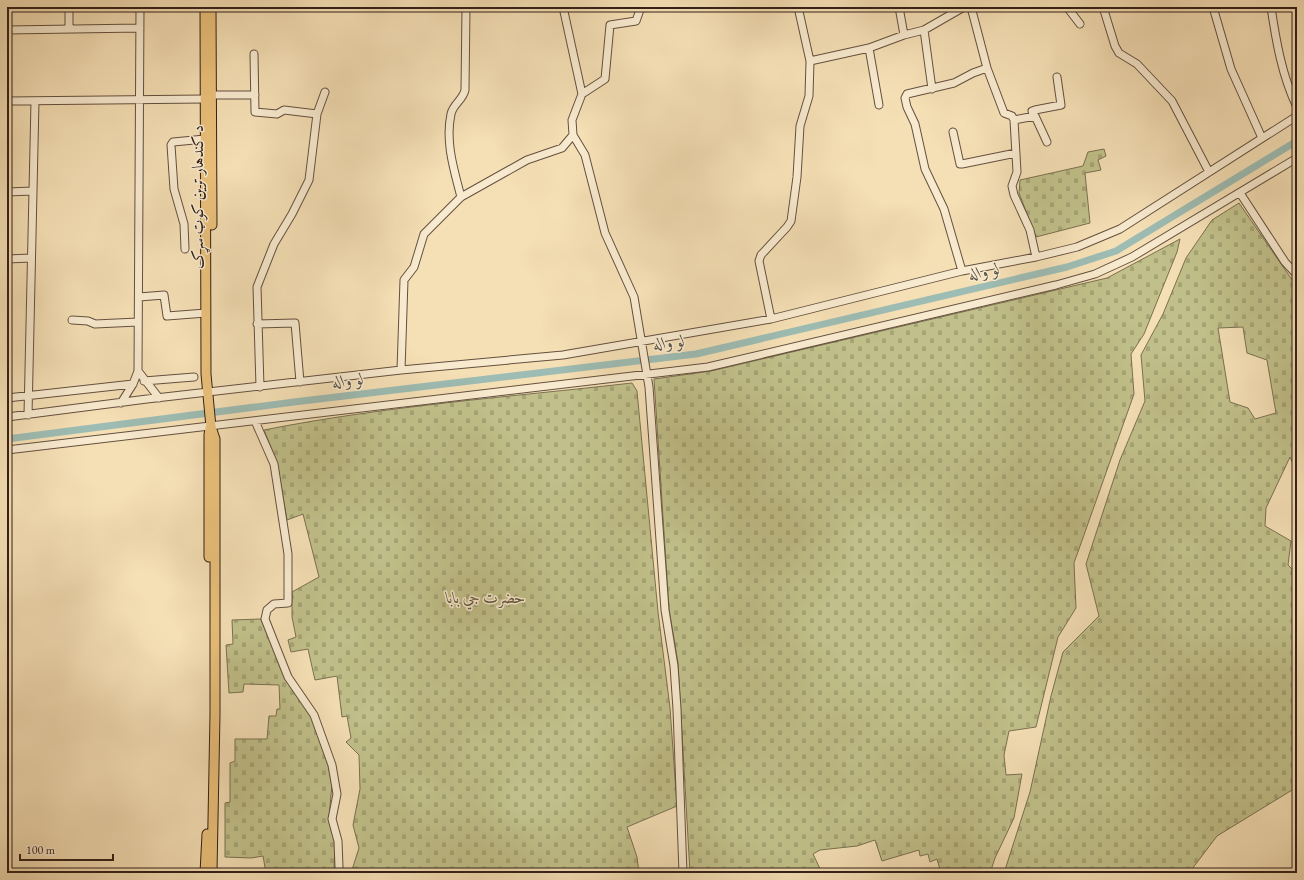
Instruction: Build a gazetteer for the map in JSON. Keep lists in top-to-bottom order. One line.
{"streets":{"main road":["د کندهار ترين کوټ سړک"]},"water":["لو واله"],"parks":["حضرت جي بابا"],"scale_bar":"100 m"}
